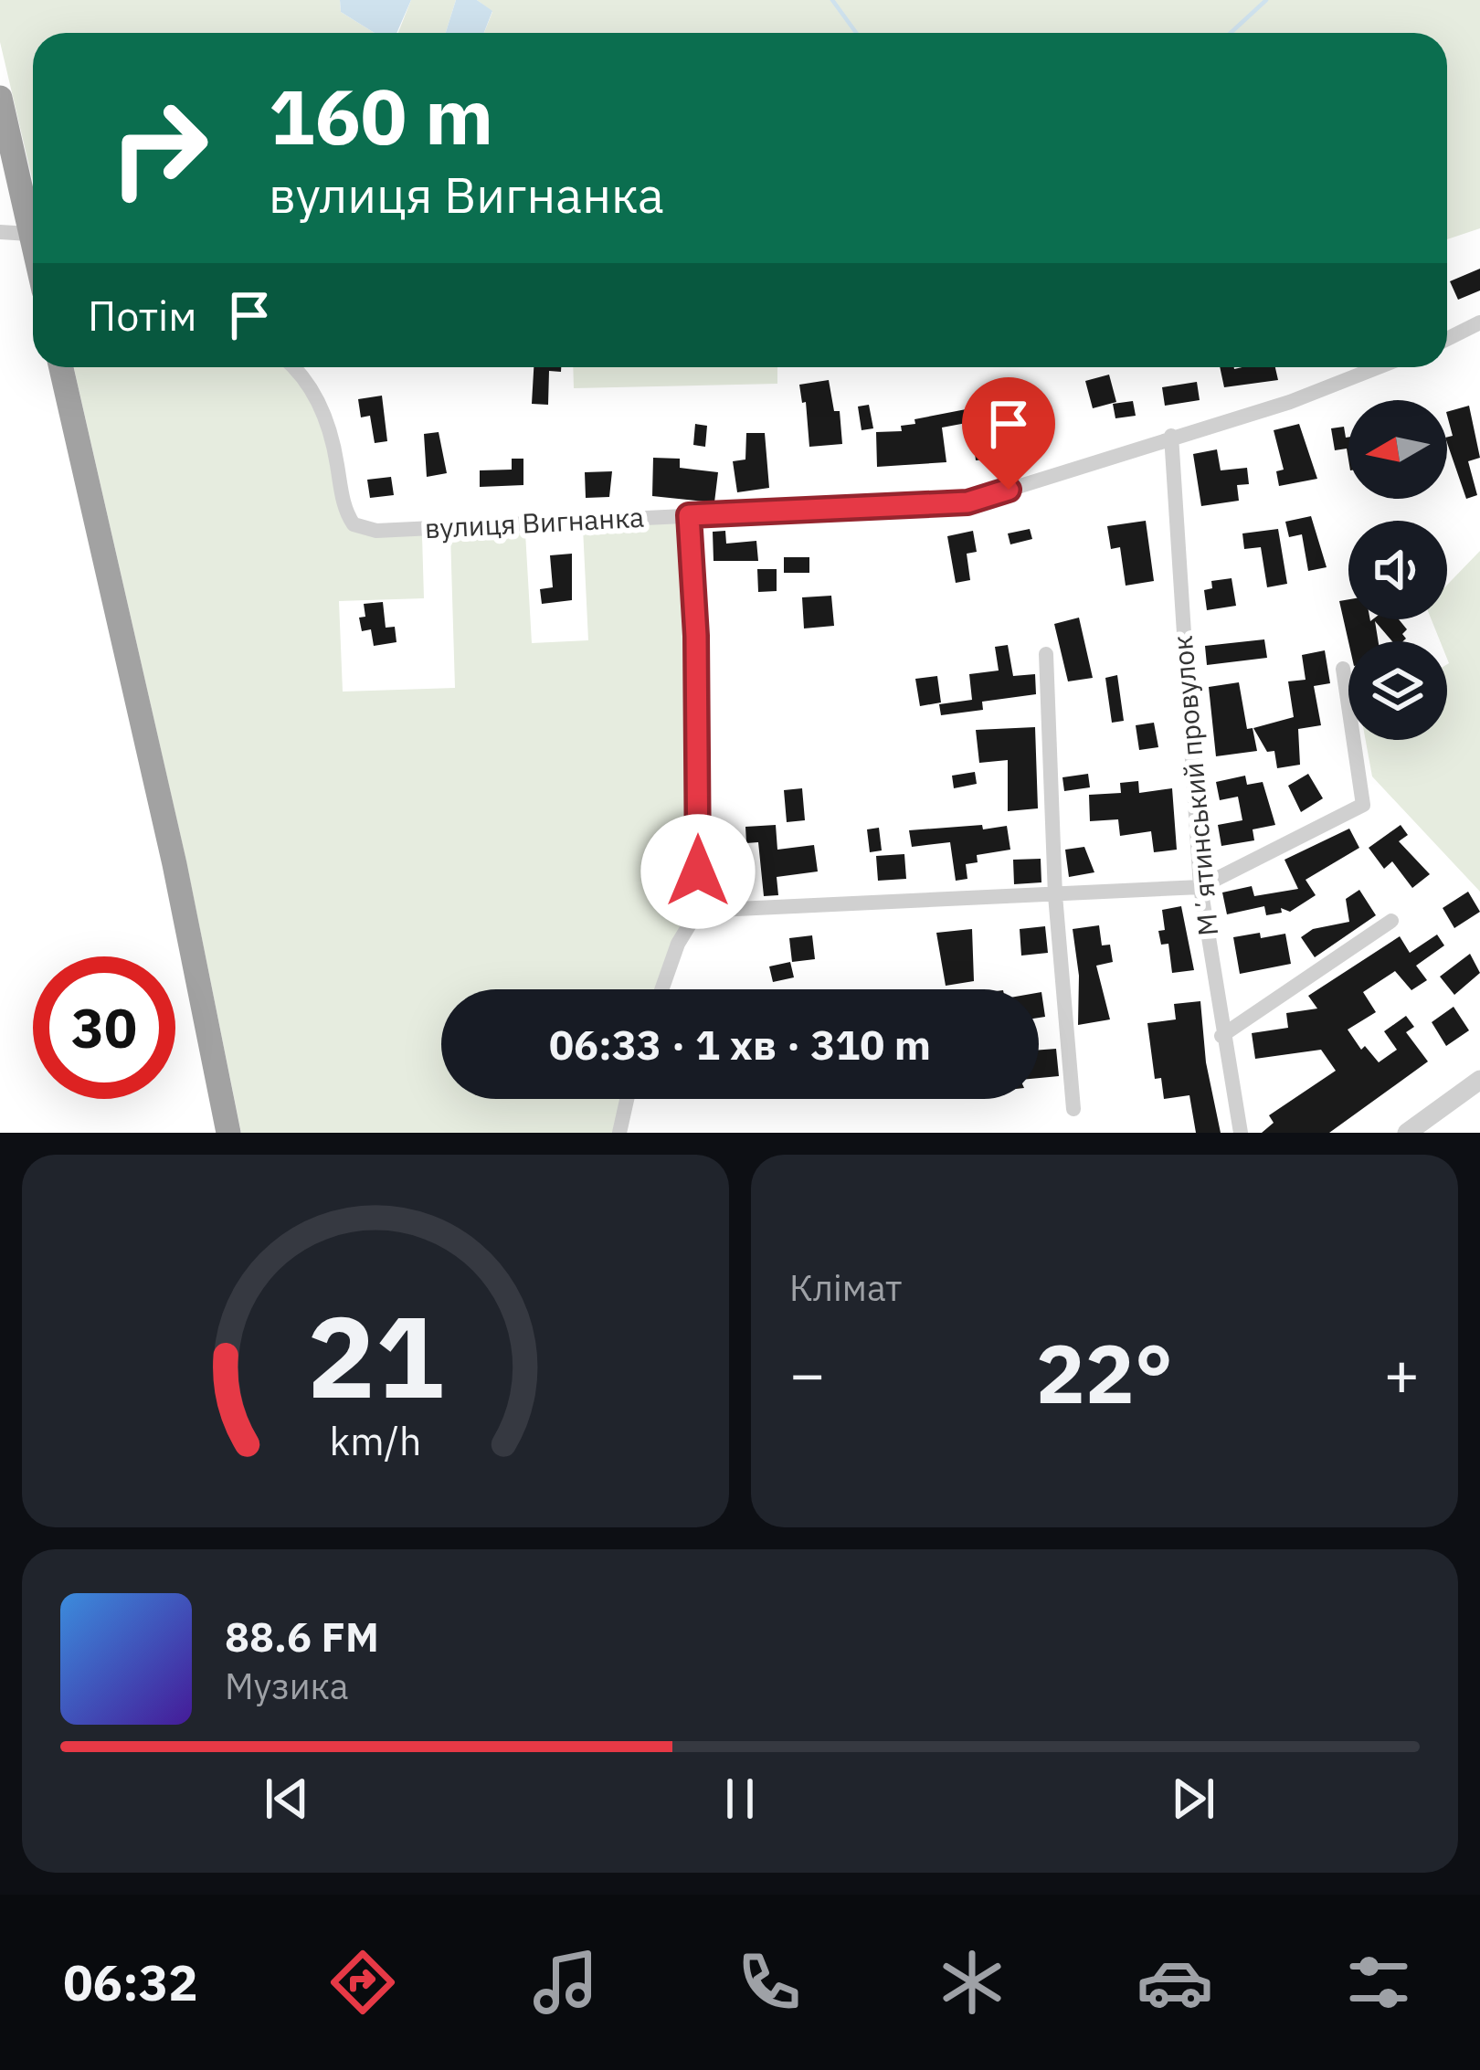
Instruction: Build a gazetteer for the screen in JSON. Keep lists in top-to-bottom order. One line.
{"streets":{"street":["вулиця Вигнанка","Мʼятинський провулок"]},"crossings":[["вулиця Вигнанка","Мʼятинський провулок"]],"north":"left","page":{"turn":["160 m","вулиця Вигнанка"],"then":"Потім","limit":"30","trip":"06:33 · 1 хв · 310 m","tile":"Клімат","heat":["−","22°","+"],"song":["88.6 FM","Музика"],"tabs":"06:32","gauge":["21","km/h"]}}
